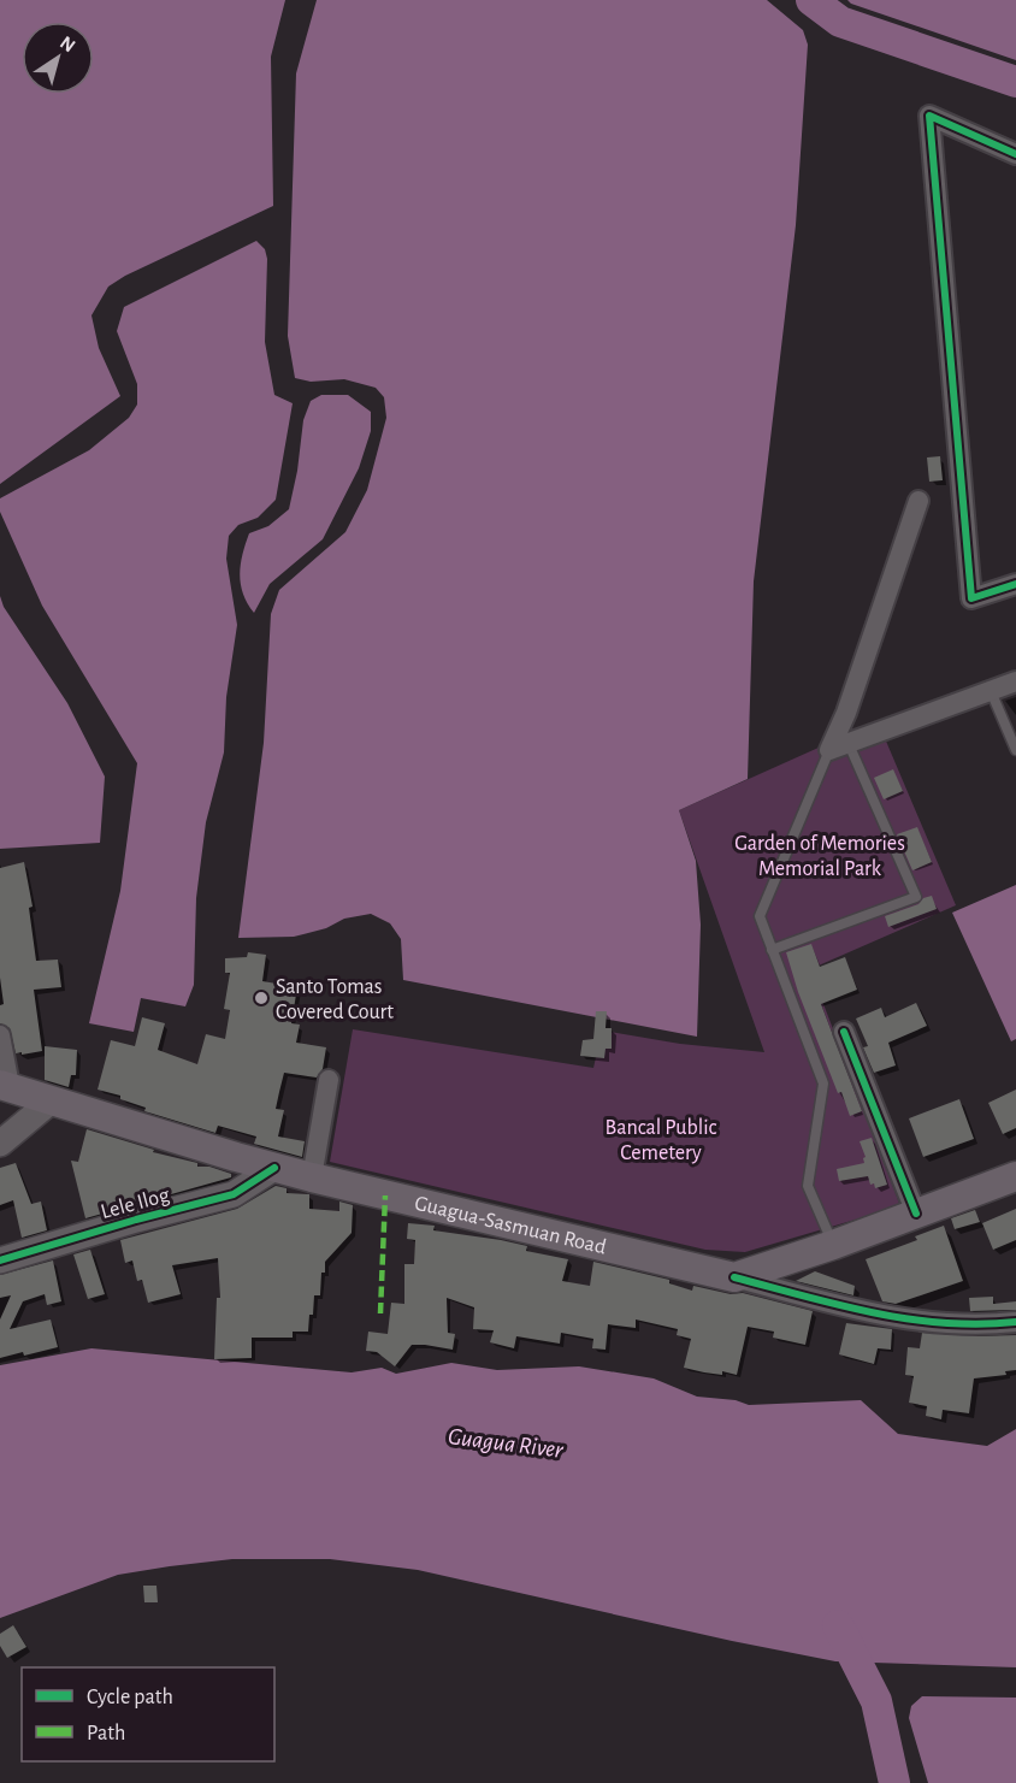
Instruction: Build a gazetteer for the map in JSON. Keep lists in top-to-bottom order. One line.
{"streets":{"main road":["Guagua-Sasmuan Road"],"street":["Lele Ilog"]},"crossings":[["Lele Ilog","Guagua-Sasmuan Road"]],"water":["Guagua River"],"parks":["Garden of Memories Memorial Park","Bancal Public Cemetery"],"places":["Santo Tomas Covered Court"],"legend":["Cycle path","Path"],"north":"top right"}
